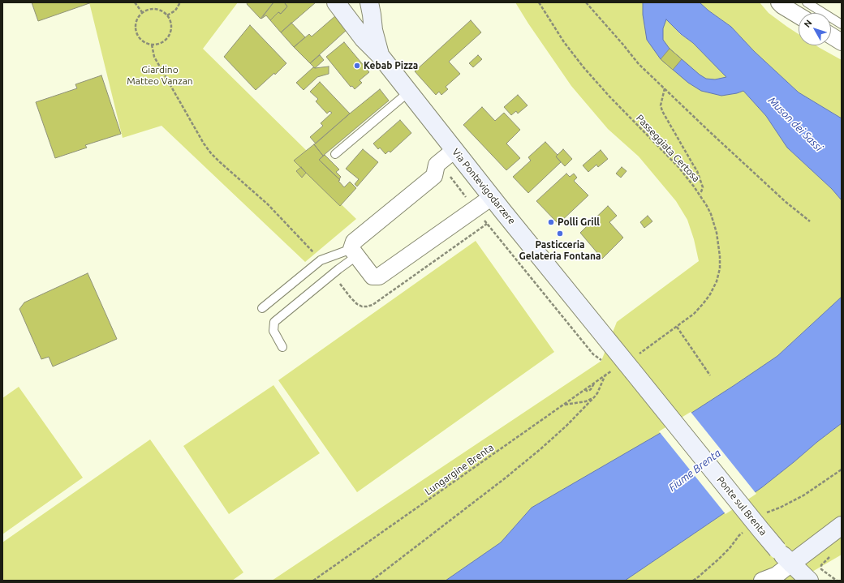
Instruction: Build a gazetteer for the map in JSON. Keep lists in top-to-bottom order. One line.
{"streets":{"main road":["Via Pontevigodarzere","Ponte sul Brenta"],"path":["Passeggiata Certosa","Lungargine Brenta"]},"crossings":[["Via Pontevigodarzere","Ponte sul Brenta"]],"water":["Muson dei Sassi","Fiume Brenta"],"parks":["Giardino Matteo Vanzan"],"places":["Kebab Pizza","Polli Grill","Pasticceria Gelateria Fontana"],"north":"top left"}
